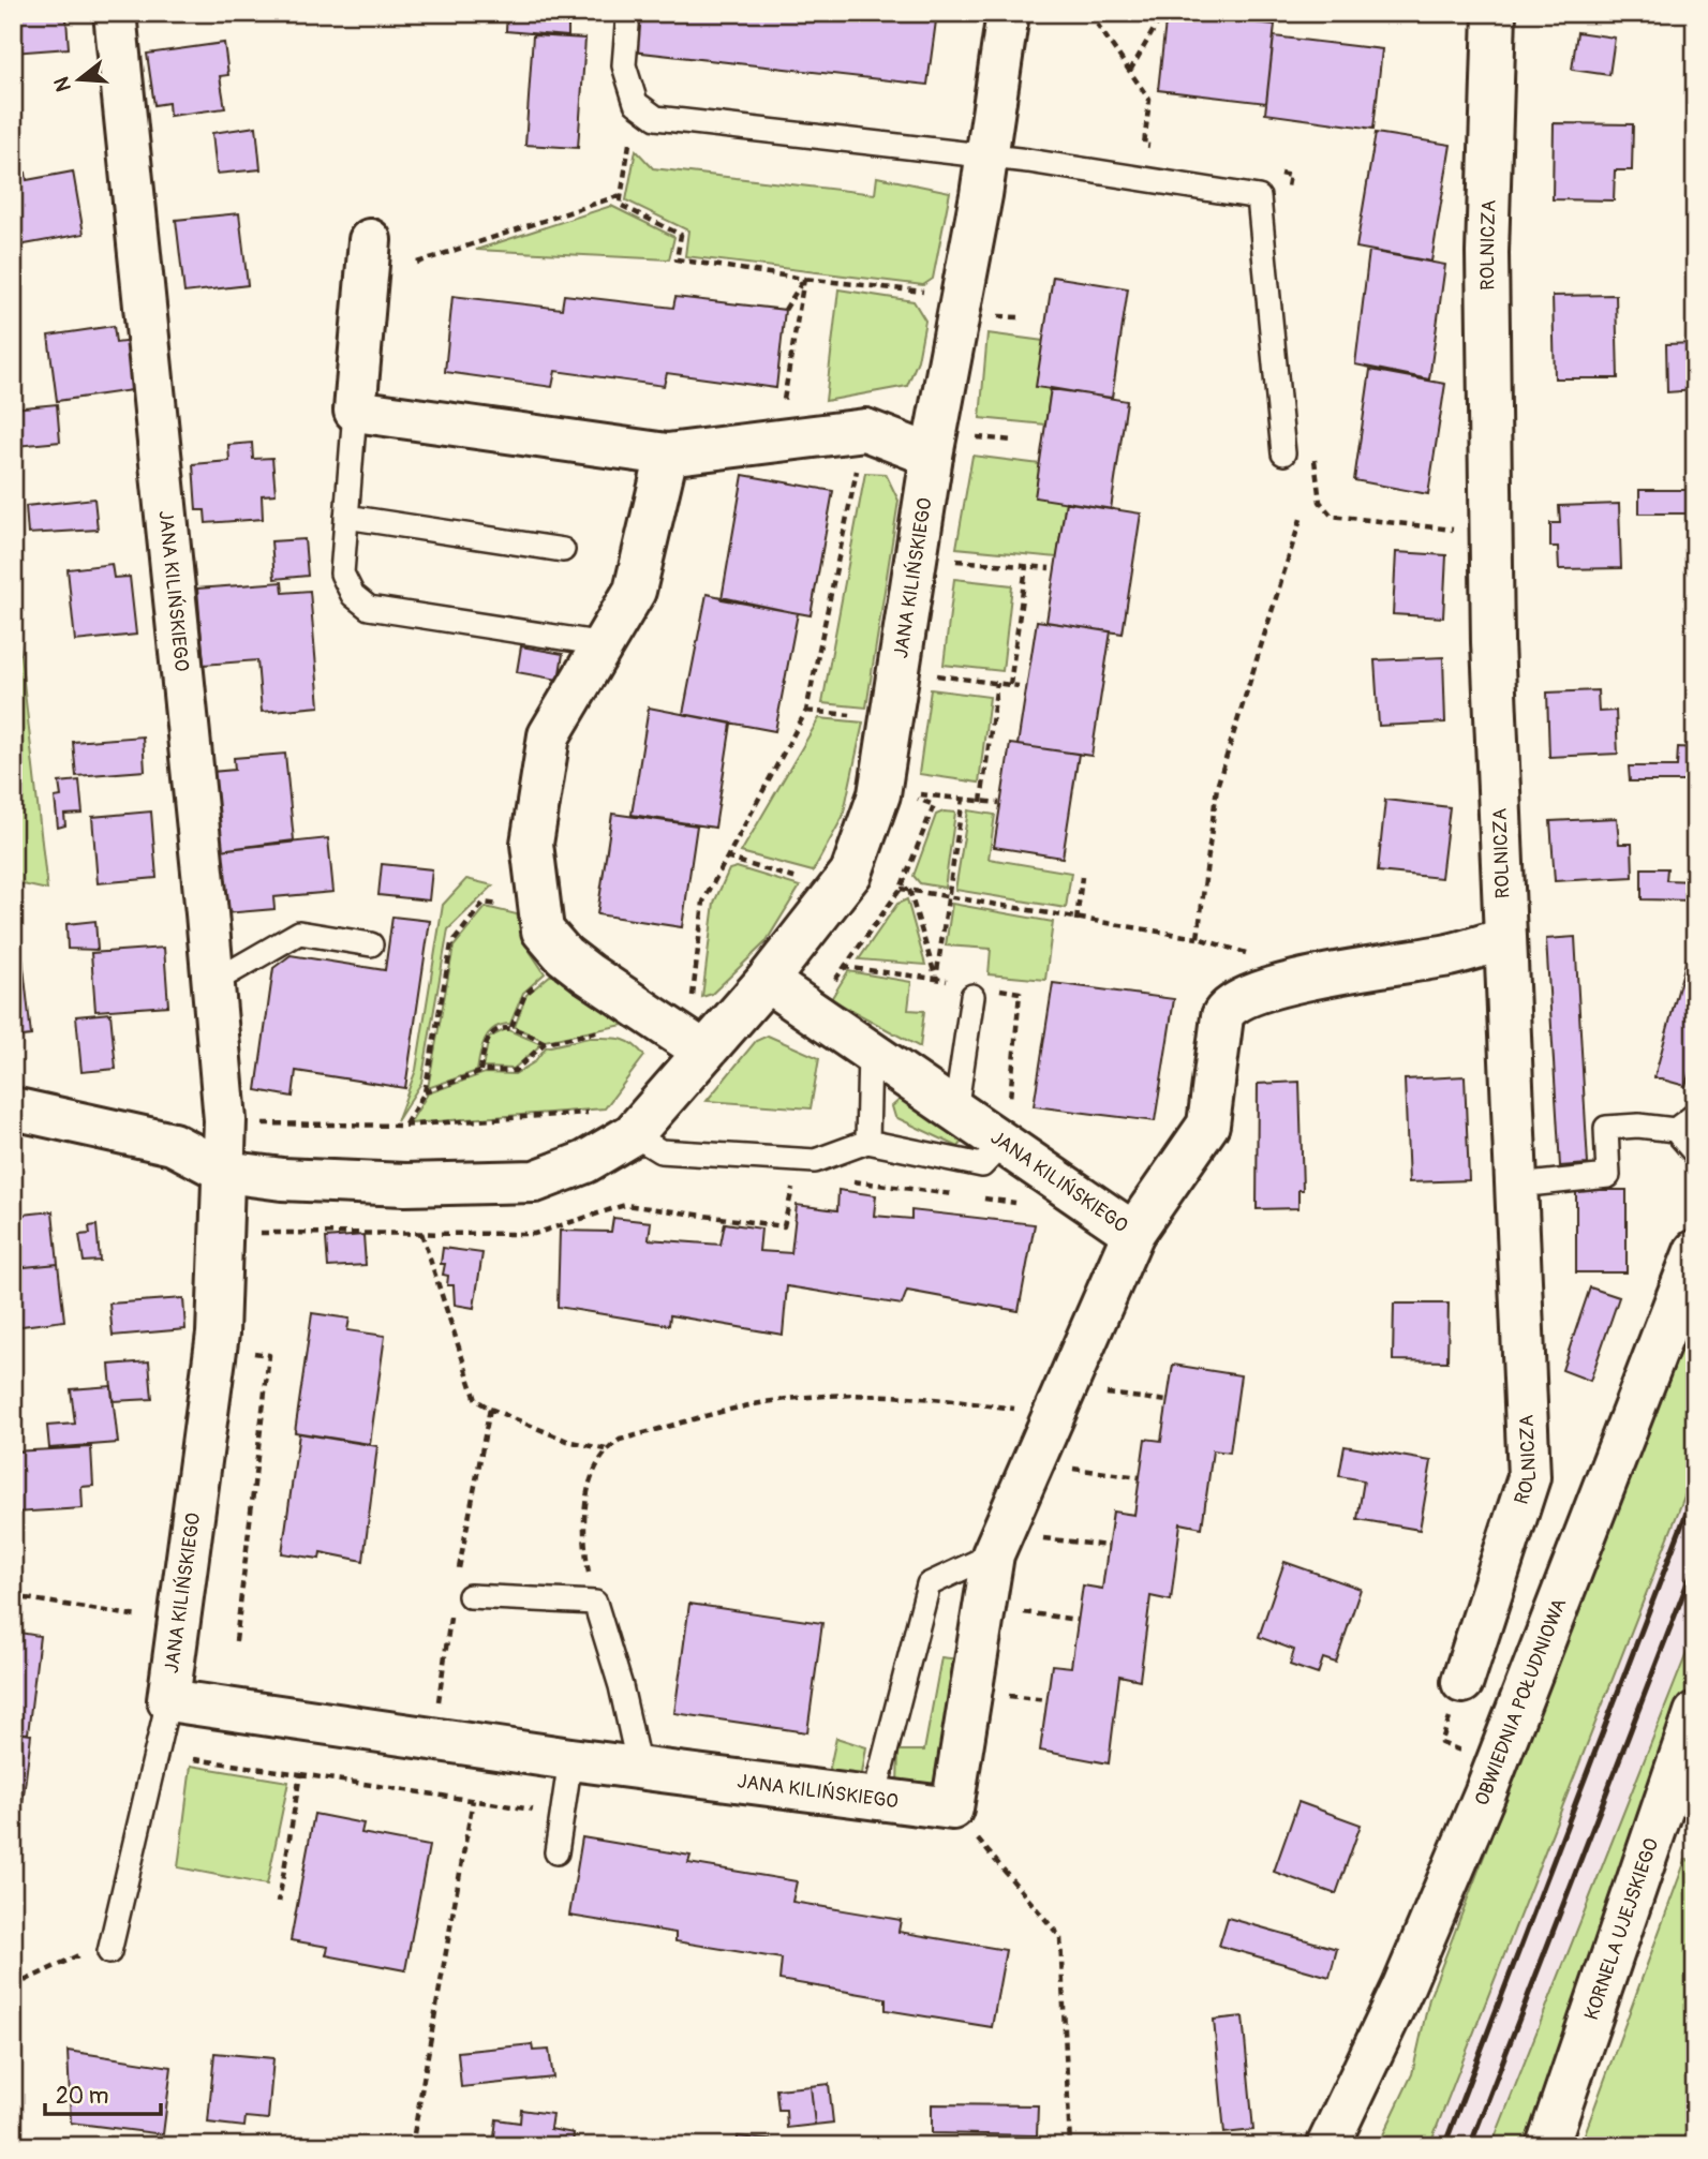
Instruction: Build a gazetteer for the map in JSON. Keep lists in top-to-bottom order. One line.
{"streets":{"street":["ROLNICZA","JANA KILIŃSKIEGO","OBWIEDNIA POŁUDNIOWA","KORNELA UJEJSKIEGO"]},"scale_bar":"20 m","north":"left"}
